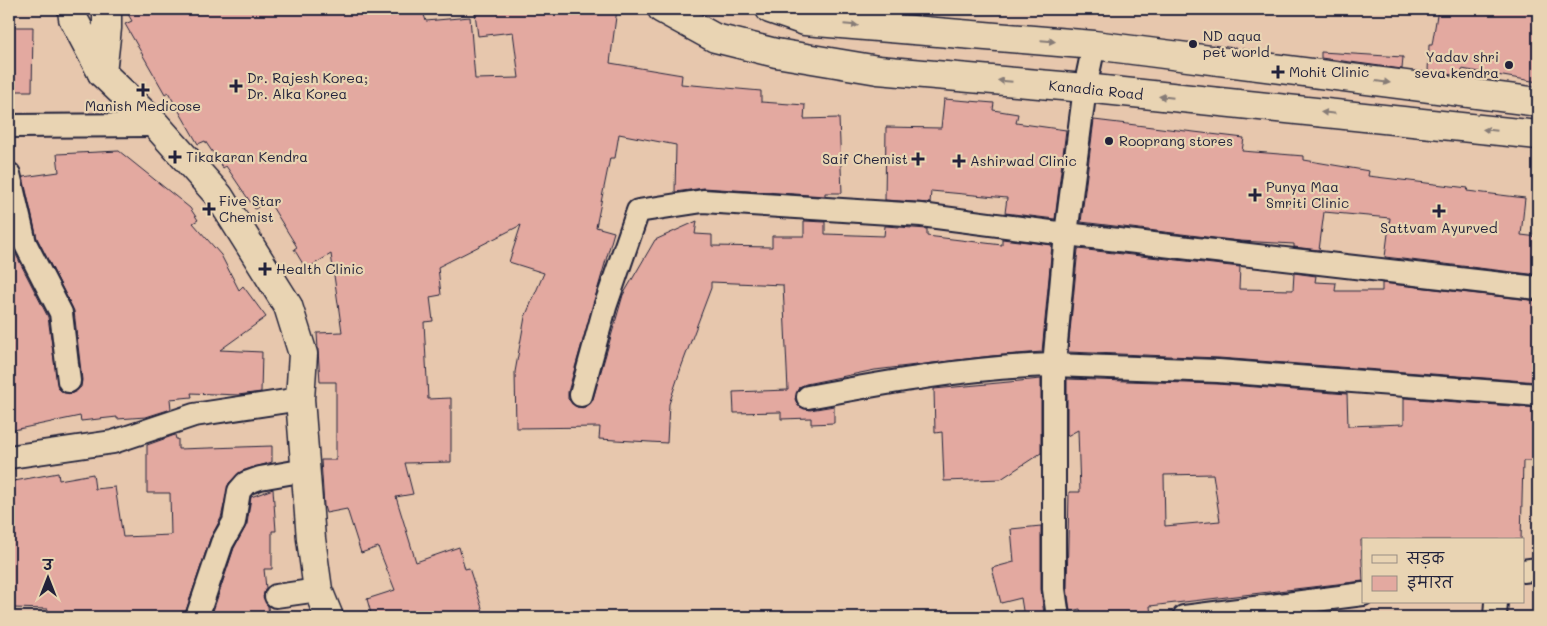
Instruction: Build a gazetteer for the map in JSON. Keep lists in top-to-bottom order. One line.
{"streets":{"main road":["Kanadia Road"]},"places":{"other":["ND aqua pet world","Yadav shri seva kendra","Rooprang stores"],"health":["Mohit Clinic","Dr. Rajesh Korea; Dr. Alka Korea","Manish Medicose","Tikakaran Kendra","Saif Chemist","Ashirwad Clinic","Punya Maa Smriti Clinic","Five Star Chemist","Sattvam Ayurved","Health Clinic"]},"legend":["सड़क","इमारत"],"north":"top"}
